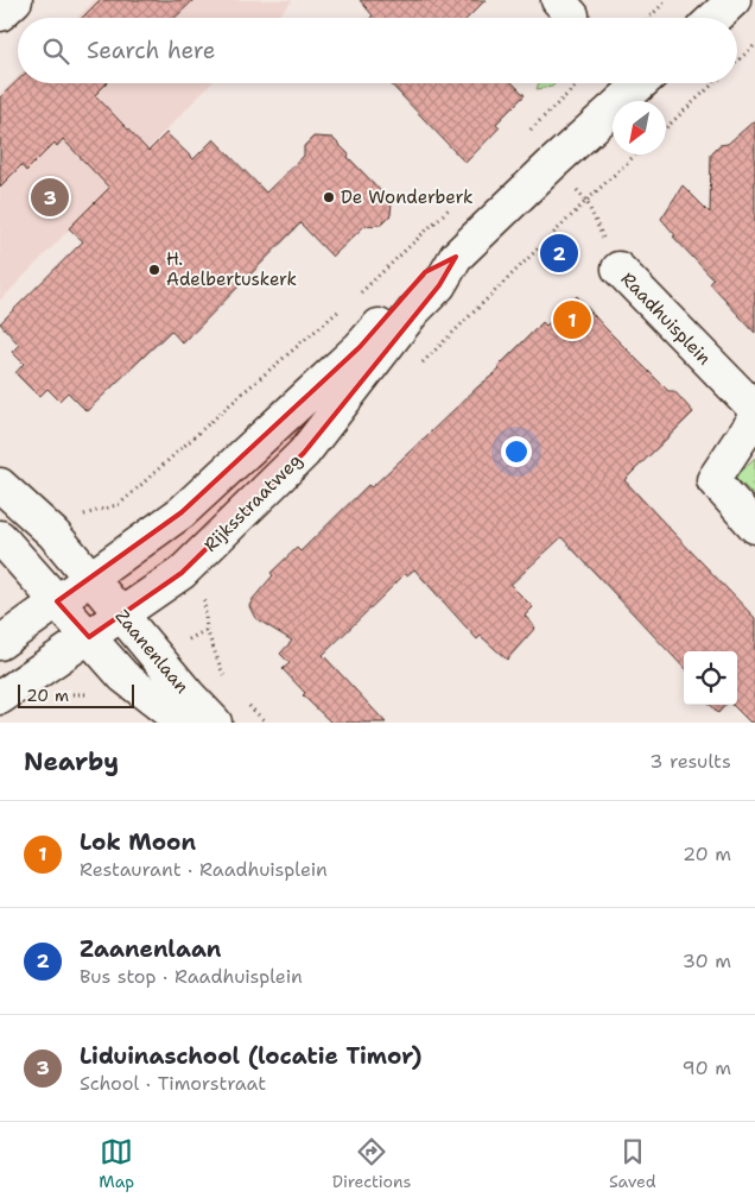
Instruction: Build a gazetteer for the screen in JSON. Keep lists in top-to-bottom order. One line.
{"streets":{"main road":["Raadhuisplein","Rijksstraatweg","Zaanenlaan"]},"crossings":[["Raadhuisplein","Rijksstraatweg"],["Rijksstraatweg","Zaanenlaan"]],"places":["De Wonderberk","H. Adelbertuskerk"],"scale_bar":"20 m","north":"bottom left","page":{"search":"Search here","pins":["3","2","1"],"scale":"20 m","heading":["Nearby","3 results"],"list":[{"mark":"1","name":"Lok Moon","note":"Restaurant · Raadhuisplein","value":"20 m"},{"mark":"2","name":"Zaanenlaan","note":"Bus stop · Raadhuisplein","value":"30 m"},{"mark":"3","name":"Liduinaschool (locatie Timor)","note":"School · Timorstraat","value":"90 m"}],"nav":["Map","Directions","Saved"]}}
